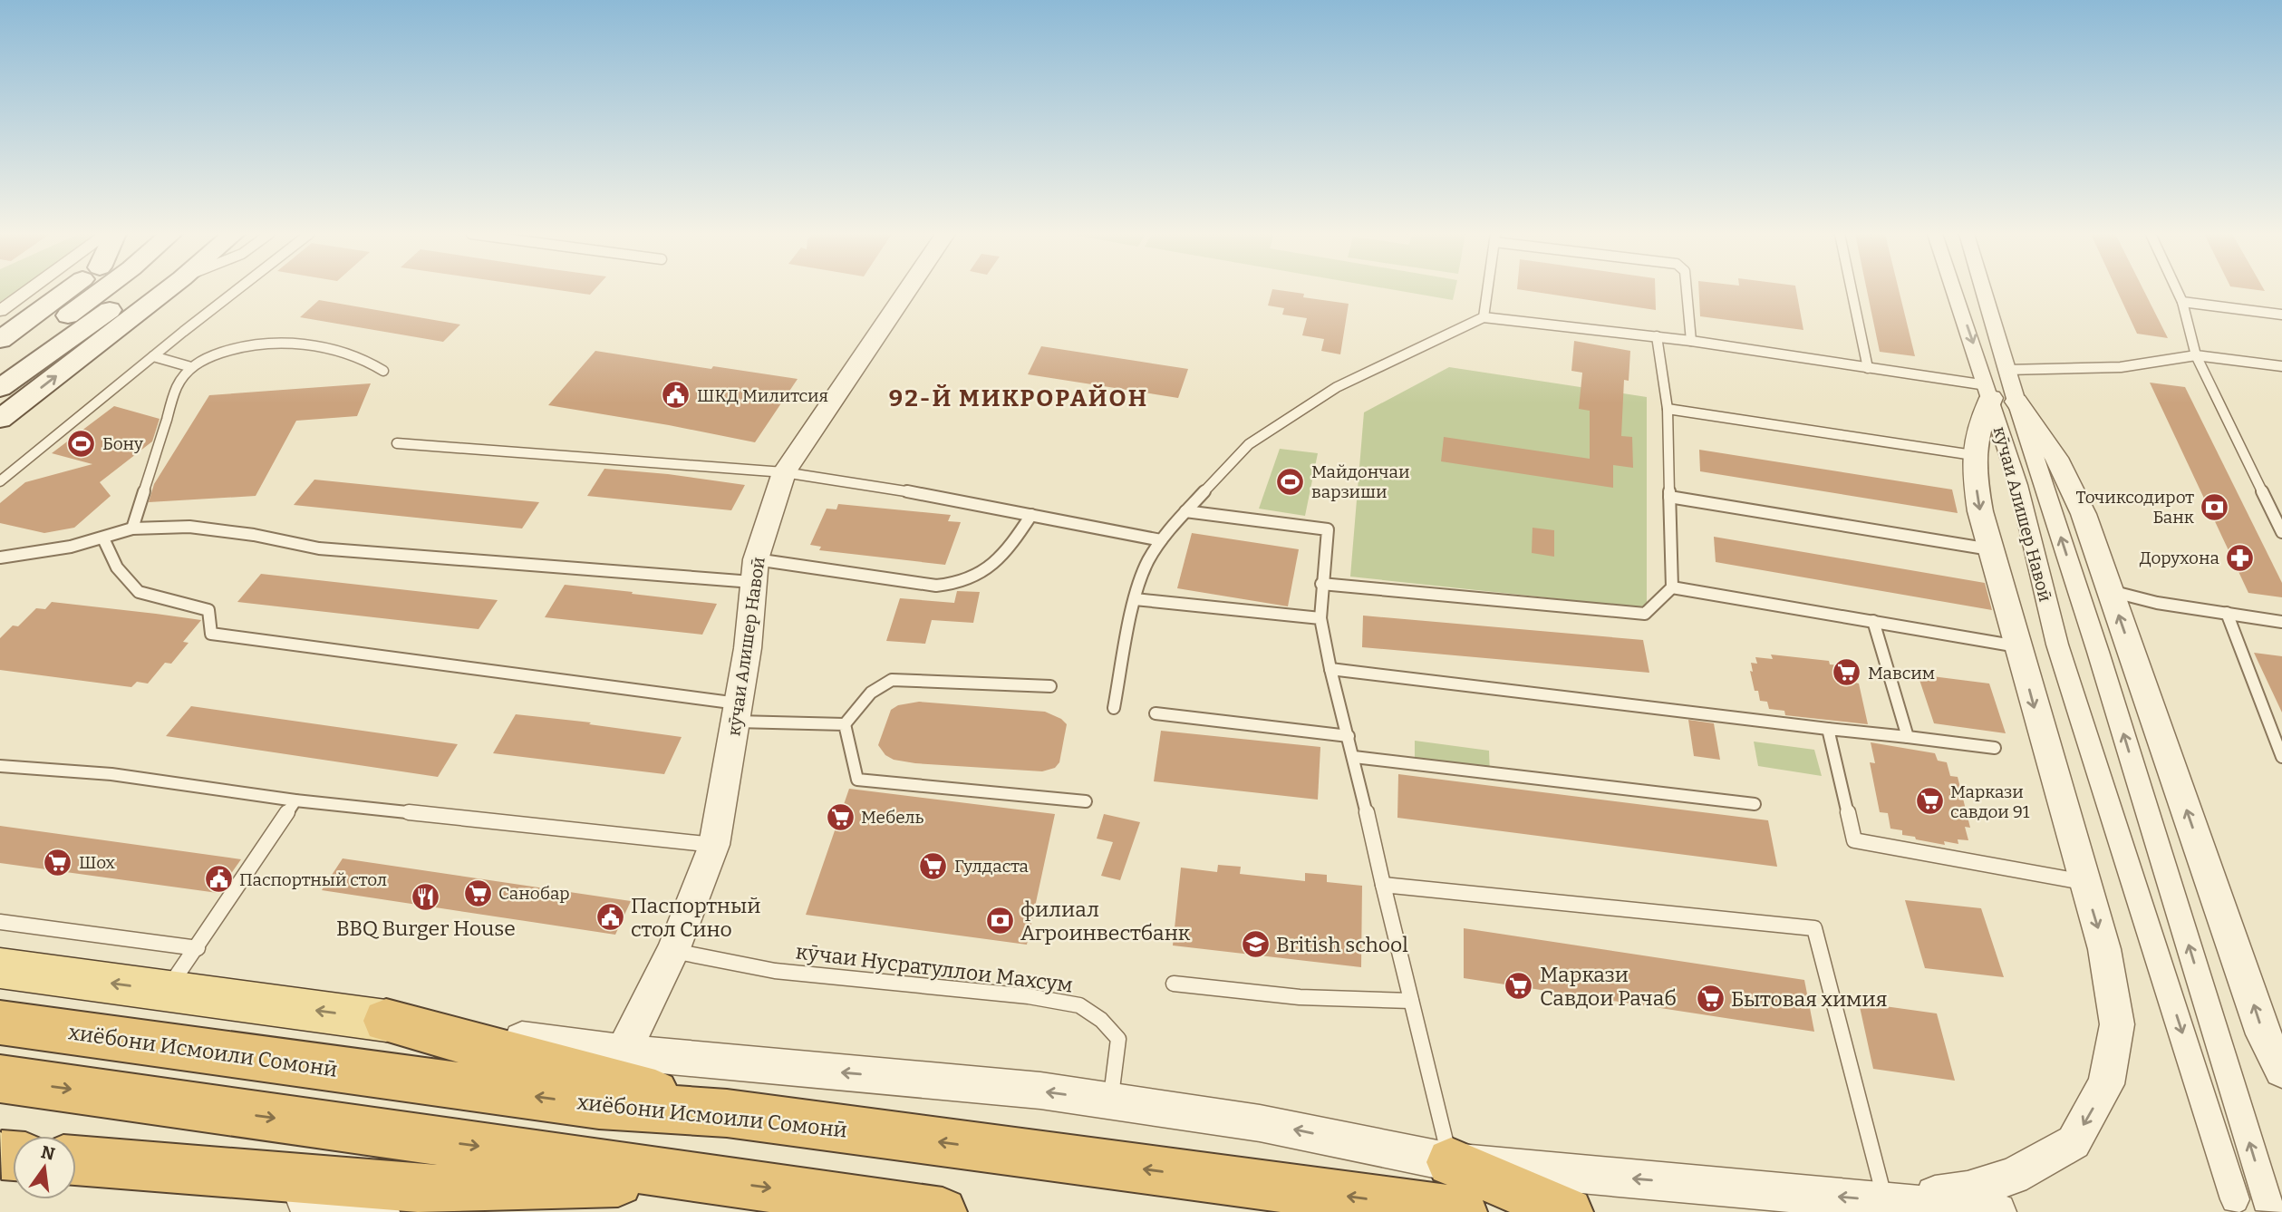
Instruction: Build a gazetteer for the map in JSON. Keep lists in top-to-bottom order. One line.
{"streets":{"highway":["хиёбони Исмоили Сомонӣ"],"street":["кӯчаи Алишер Навоӣ"],"lane":["кӯчаи Нусратуллои Махсум"]},"crossings":[["кӯчаи Алишер Навоӣ","кӯчаи Нусратуллои Махсум"]],"districts":["92-Й МИКРОРАЙОН"],"places":{"public building":["ШКД Милитсия","Паспортный стол","Паспортный стол Сино"],"sports":["Бону","Майдончаи варзиши"],"bank":["Точиксодирот Банк","филиал Агроинвестбанк"],"pharmacy":["Дорухона"],"supermarket":["Мавсим","Маркази савдои 91","Мебель","Шох","Гулдаста","Санобар","Маркази Савдои Рачаб","Бытовая химия"],"restaurant":["BBQ Burger House"],"school or university":["British school"]},"north":"top"}
